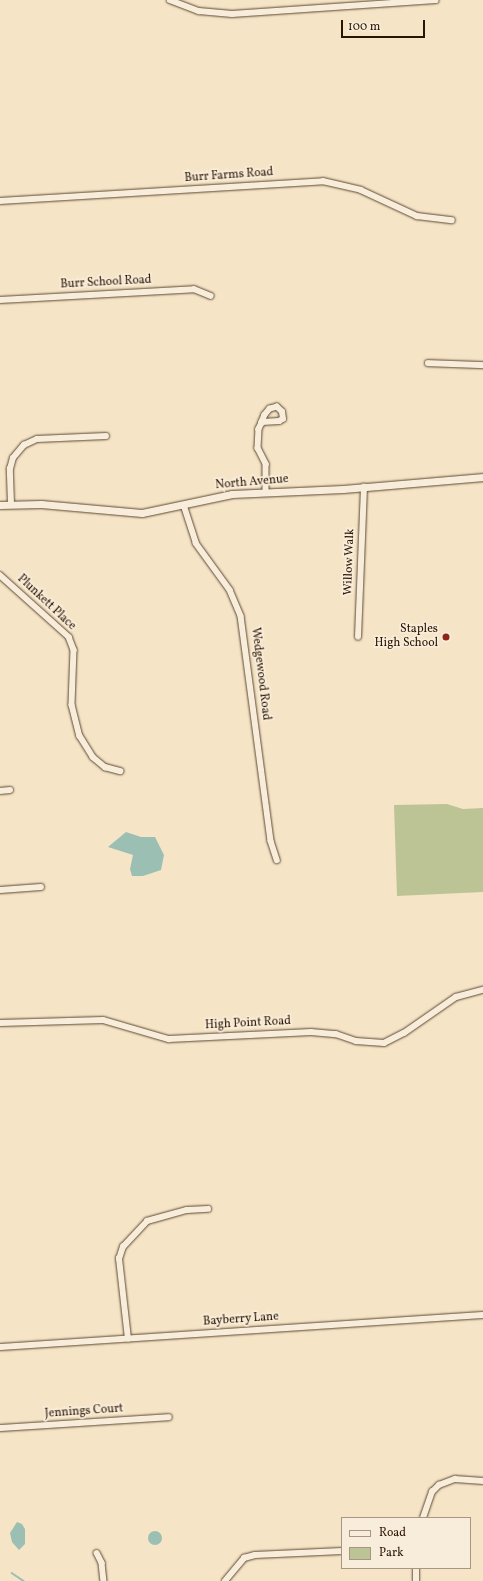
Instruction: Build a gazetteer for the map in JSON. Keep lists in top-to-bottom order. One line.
{"streets":{"street":["Burr Farms Road","Burr School Road","North Avenue","Willow Walk","Plunkett Place","Wedgewood Road","High Point Road","Bayberry Lane","Jennings Court"]},"crossings":[["North Avenue","Willow Walk"],["North Avenue","Wedgewood Road"]],"places":["Staples High School"],"legend":["Road","Park"],"scale_bar":"100 m"}
